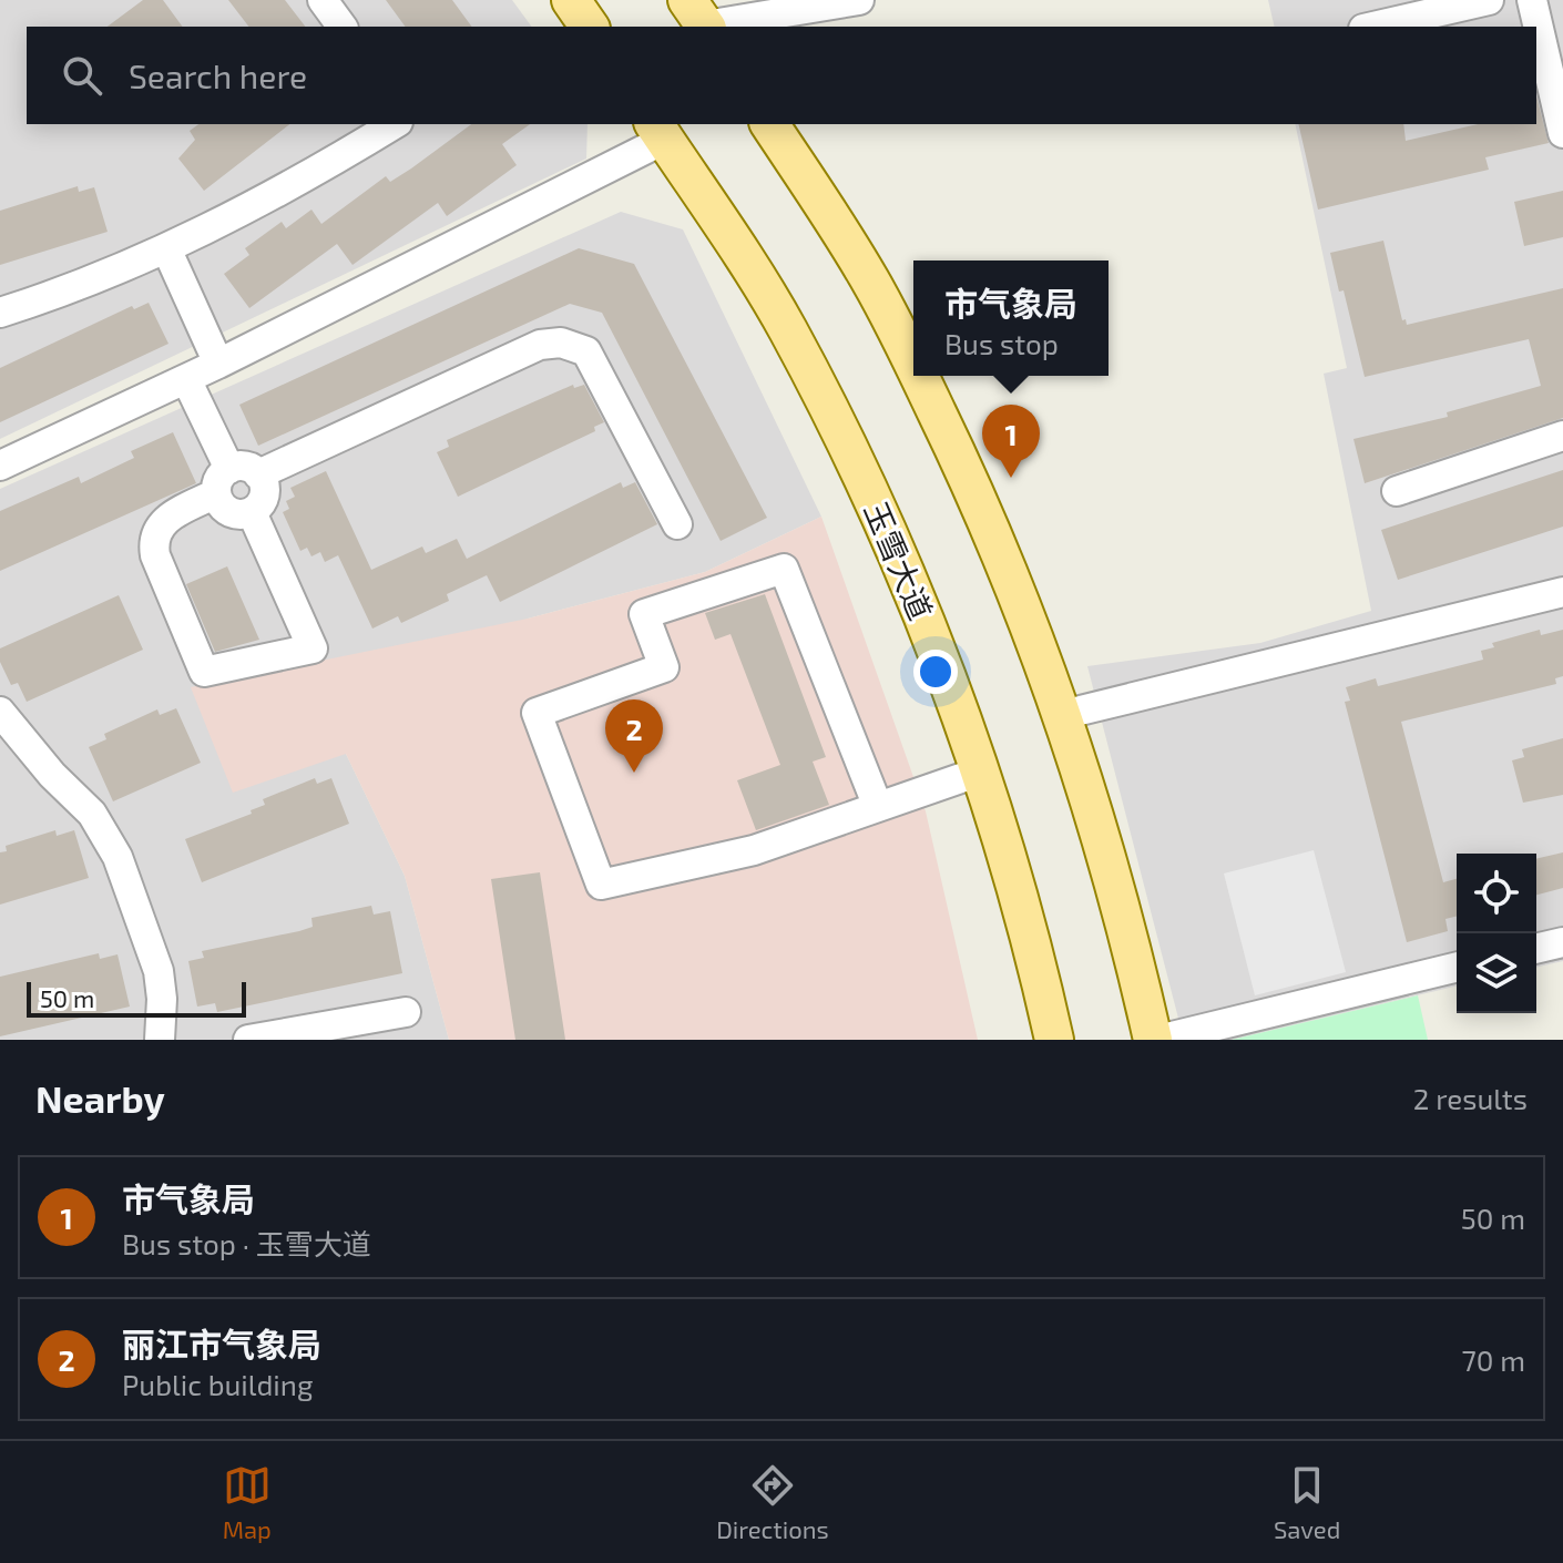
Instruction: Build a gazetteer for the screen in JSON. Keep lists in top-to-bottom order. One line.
{"streets":{"main road":["玉雪大道"]},"scale_bar":"50 m","page":{"search":"Search here","popup":["市气象局","Bus stop"],"pins":["1","2"],"scale":"50 m","heading":["Nearby","2 results"],"list":[{"mark":"1","name":"市气象局","note":"Bus stop · 玉雪大道","value":"50 m"},{"mark":"2","name":"丽江市气象局","note":"Public building","value":"70 m"}],"nav":["Map","Directions","Saved"]}}
